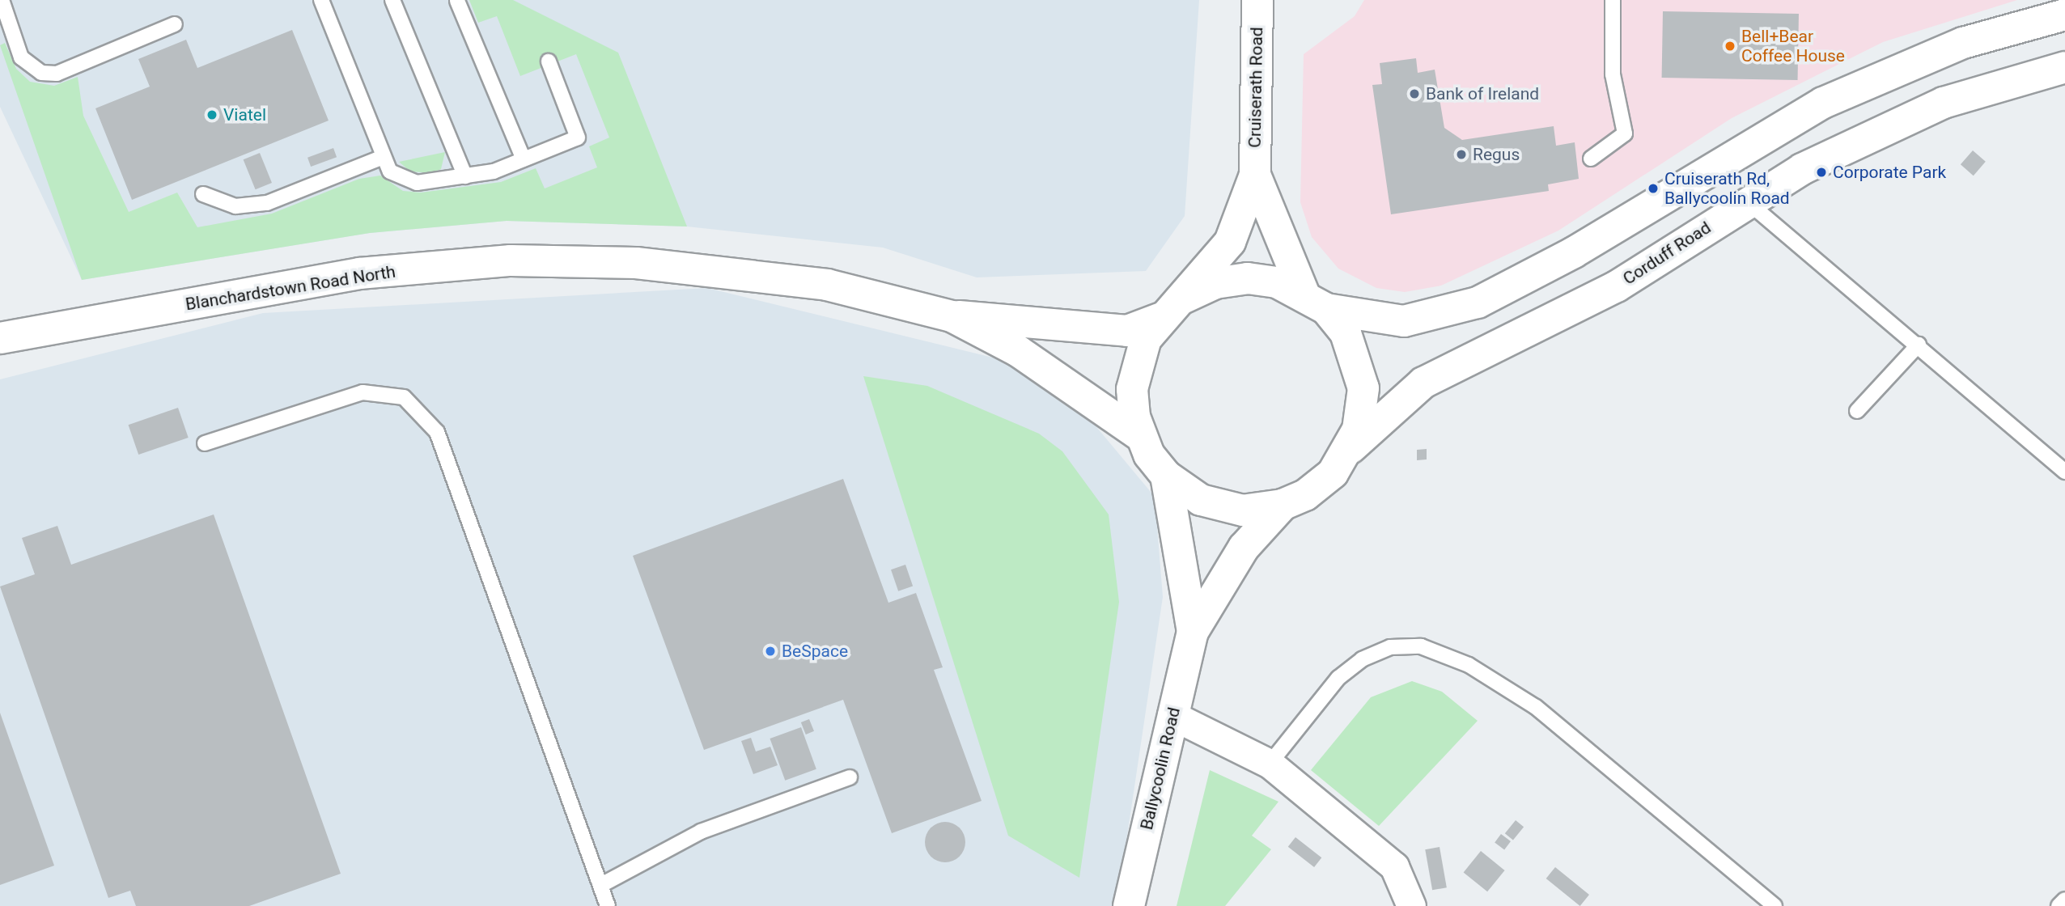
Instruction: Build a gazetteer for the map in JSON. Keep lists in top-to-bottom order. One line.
{"streets":{"main road":["Cruiserath Road","Corduff Road","Blanchardstown Road North","Ballycoolin Road"]},"crossings":[["Cruiserath Road","Corduff Road"],["Cruiserath Road","Blanchardstown Road North"]],"places":["Bell+Bear Coffee House","Bank of Ireland","Viatel","Regus","Corporate Park","Cruiserath Rd, Ballycoolin Road","BeSpace"]}
